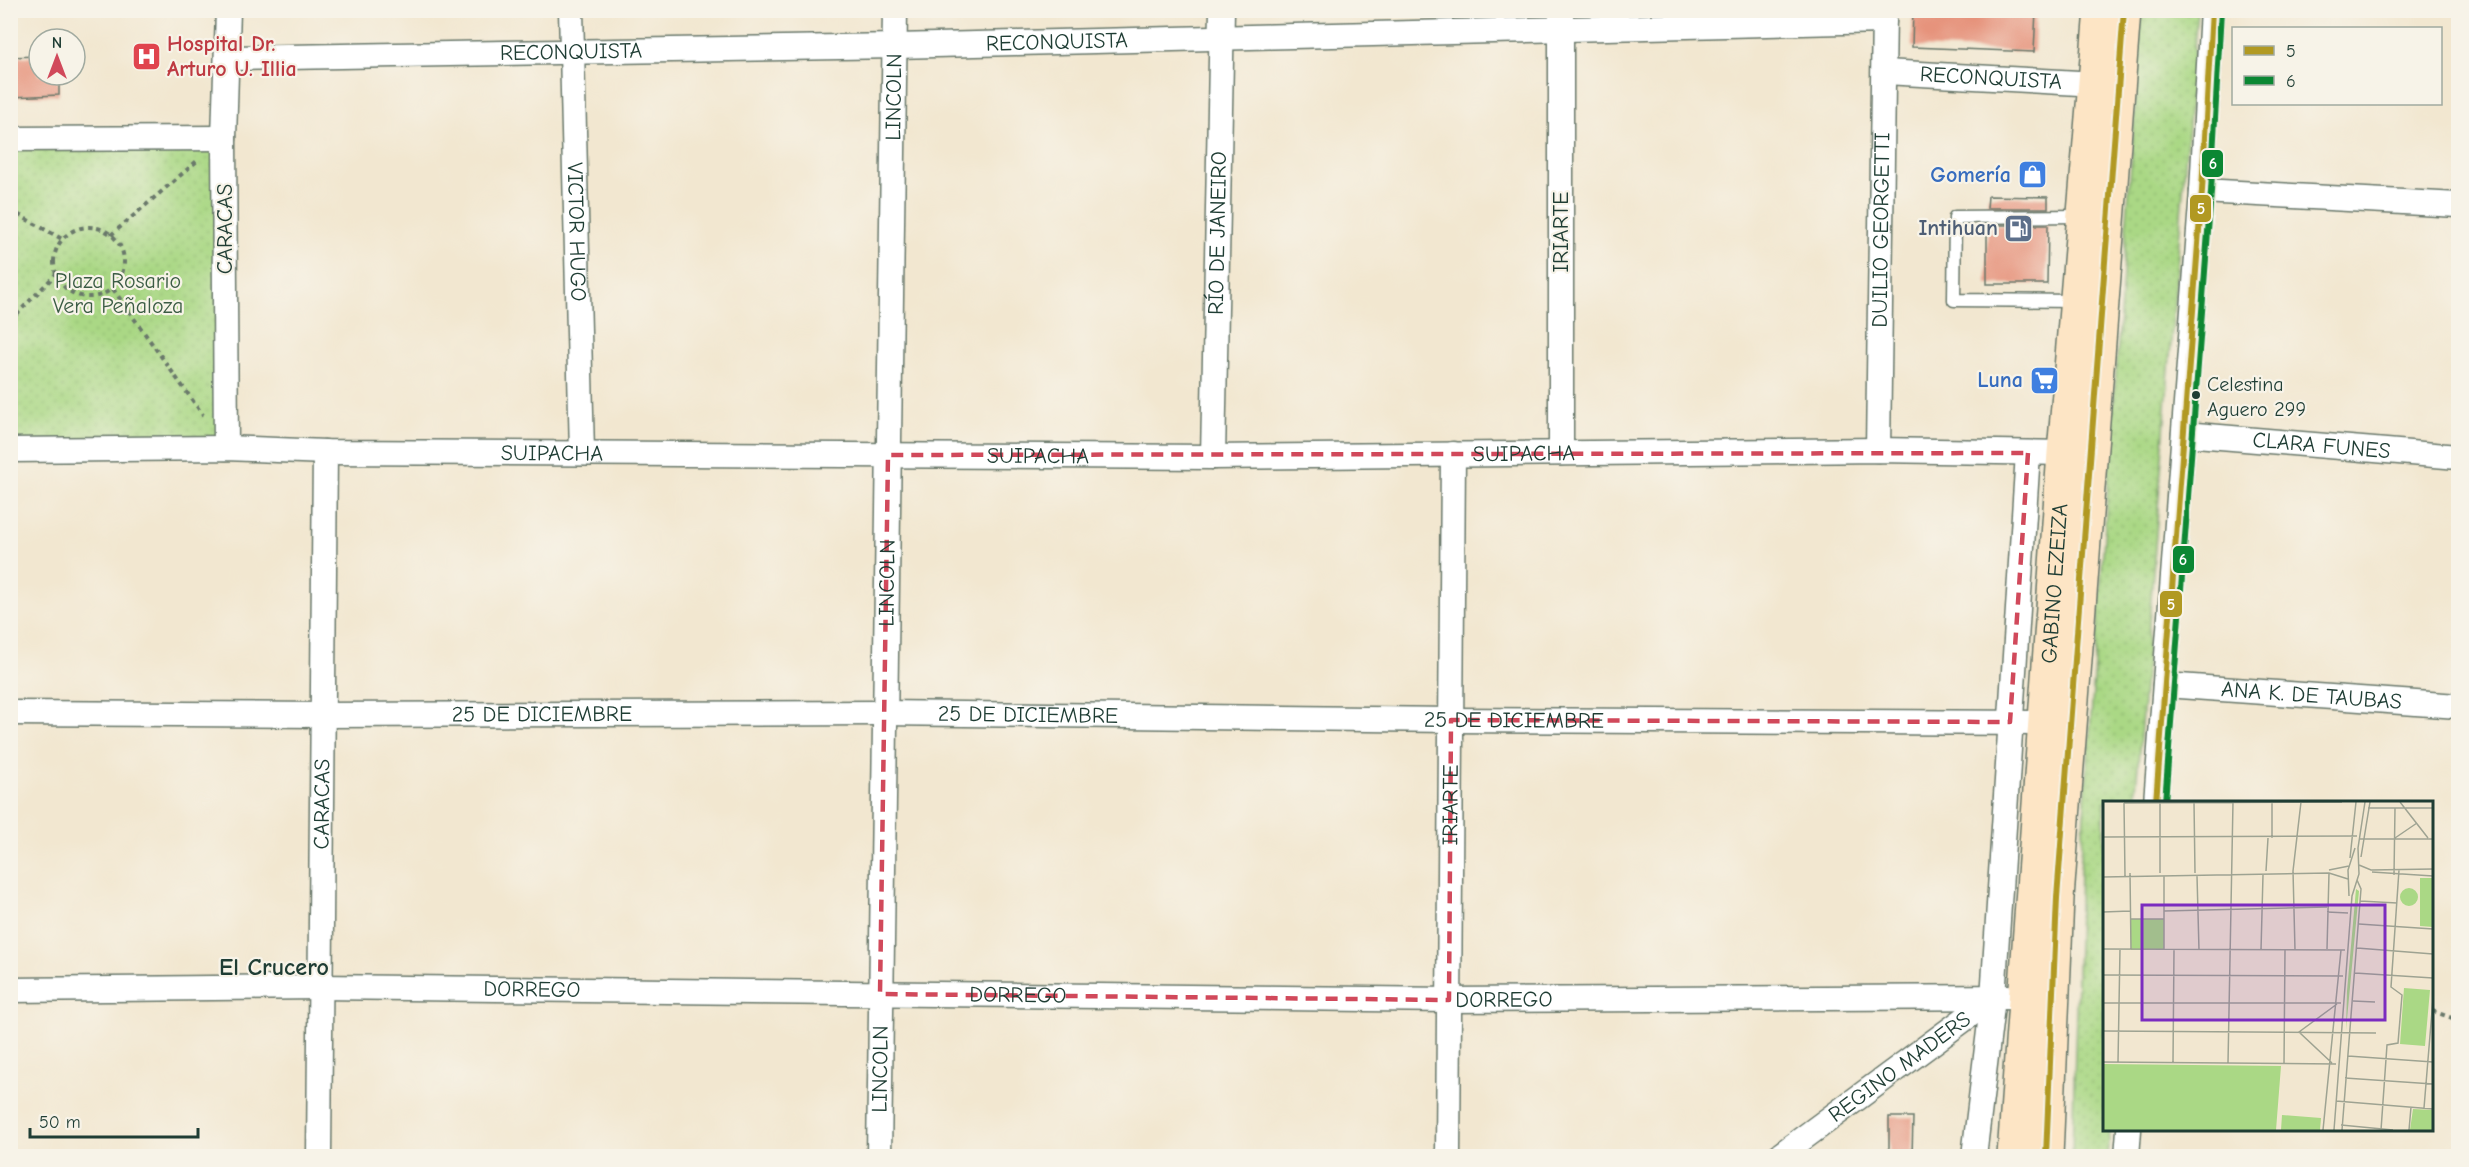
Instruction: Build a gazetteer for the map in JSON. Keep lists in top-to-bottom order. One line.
{"streets":{"main road":["GABINO EZEIZA"],"street":["RECONQUISTA","LINCOLN","CARACAS","DUILIO GEORGETTI","VICTOR HUGO","IRIARTE","RÍO DE JANEIRO","CLARA FUNES","SUIPACHA","ANA K. DE TAUBAS","25 DE DICIEMBRE","DORREGO","REGINO MADERS"]},"crossings":[["RECONQUISTA","LINCOLN"],["RECONQUISTA","CARACAS"],["RECONQUISTA","DUILIO GEORGETTI"],["RECONQUISTA","VICTOR HUGO"],["RECONQUISTA","IRIARTE"],["RECONQUISTA","RÍO DE JANEIRO"],["RECONQUISTA","GABINO EZEIZA"],["LINCOLN","SUIPACHA"],["LINCOLN","25 DE DICIEMBRE"],["LINCOLN","DORREGO"],["CARACAS","SUIPACHA"],["CARACAS","25 DE DICIEMBRE"],["CARACAS","DORREGO"],["DUILIO GEORGETTI","SUIPACHA"],["VICTOR HUGO","SUIPACHA"],["IRIARTE","SUIPACHA"],["IRIARTE","25 DE DICIEMBRE"],["IRIARTE","DORREGO"],["RÍO DE JANEIRO","SUIPACHA"],["SUIPACHA","GABINO EZEIZA"],["GABINO EZEIZA","25 DE DICIEMBRE"],["GABINO EZEIZA","DORREGO"],["DORREGO","REGINO MADERS"]],"districts":["El Crucero"],"parks":["Plaza Rosario Vera Peñaloza"],"places":{"hospital":["Hospital Dr. Arturo U. Illia"],"shop":["Gomería"],"fuel station":["Intihuan"],"supermarket":["Luna"],"other":["Celestina Aguero 299"]},"lines":["transit line 5","transit line 6"],"legend":["5","6"],"scale_bar":"50 m","north":"top"}
